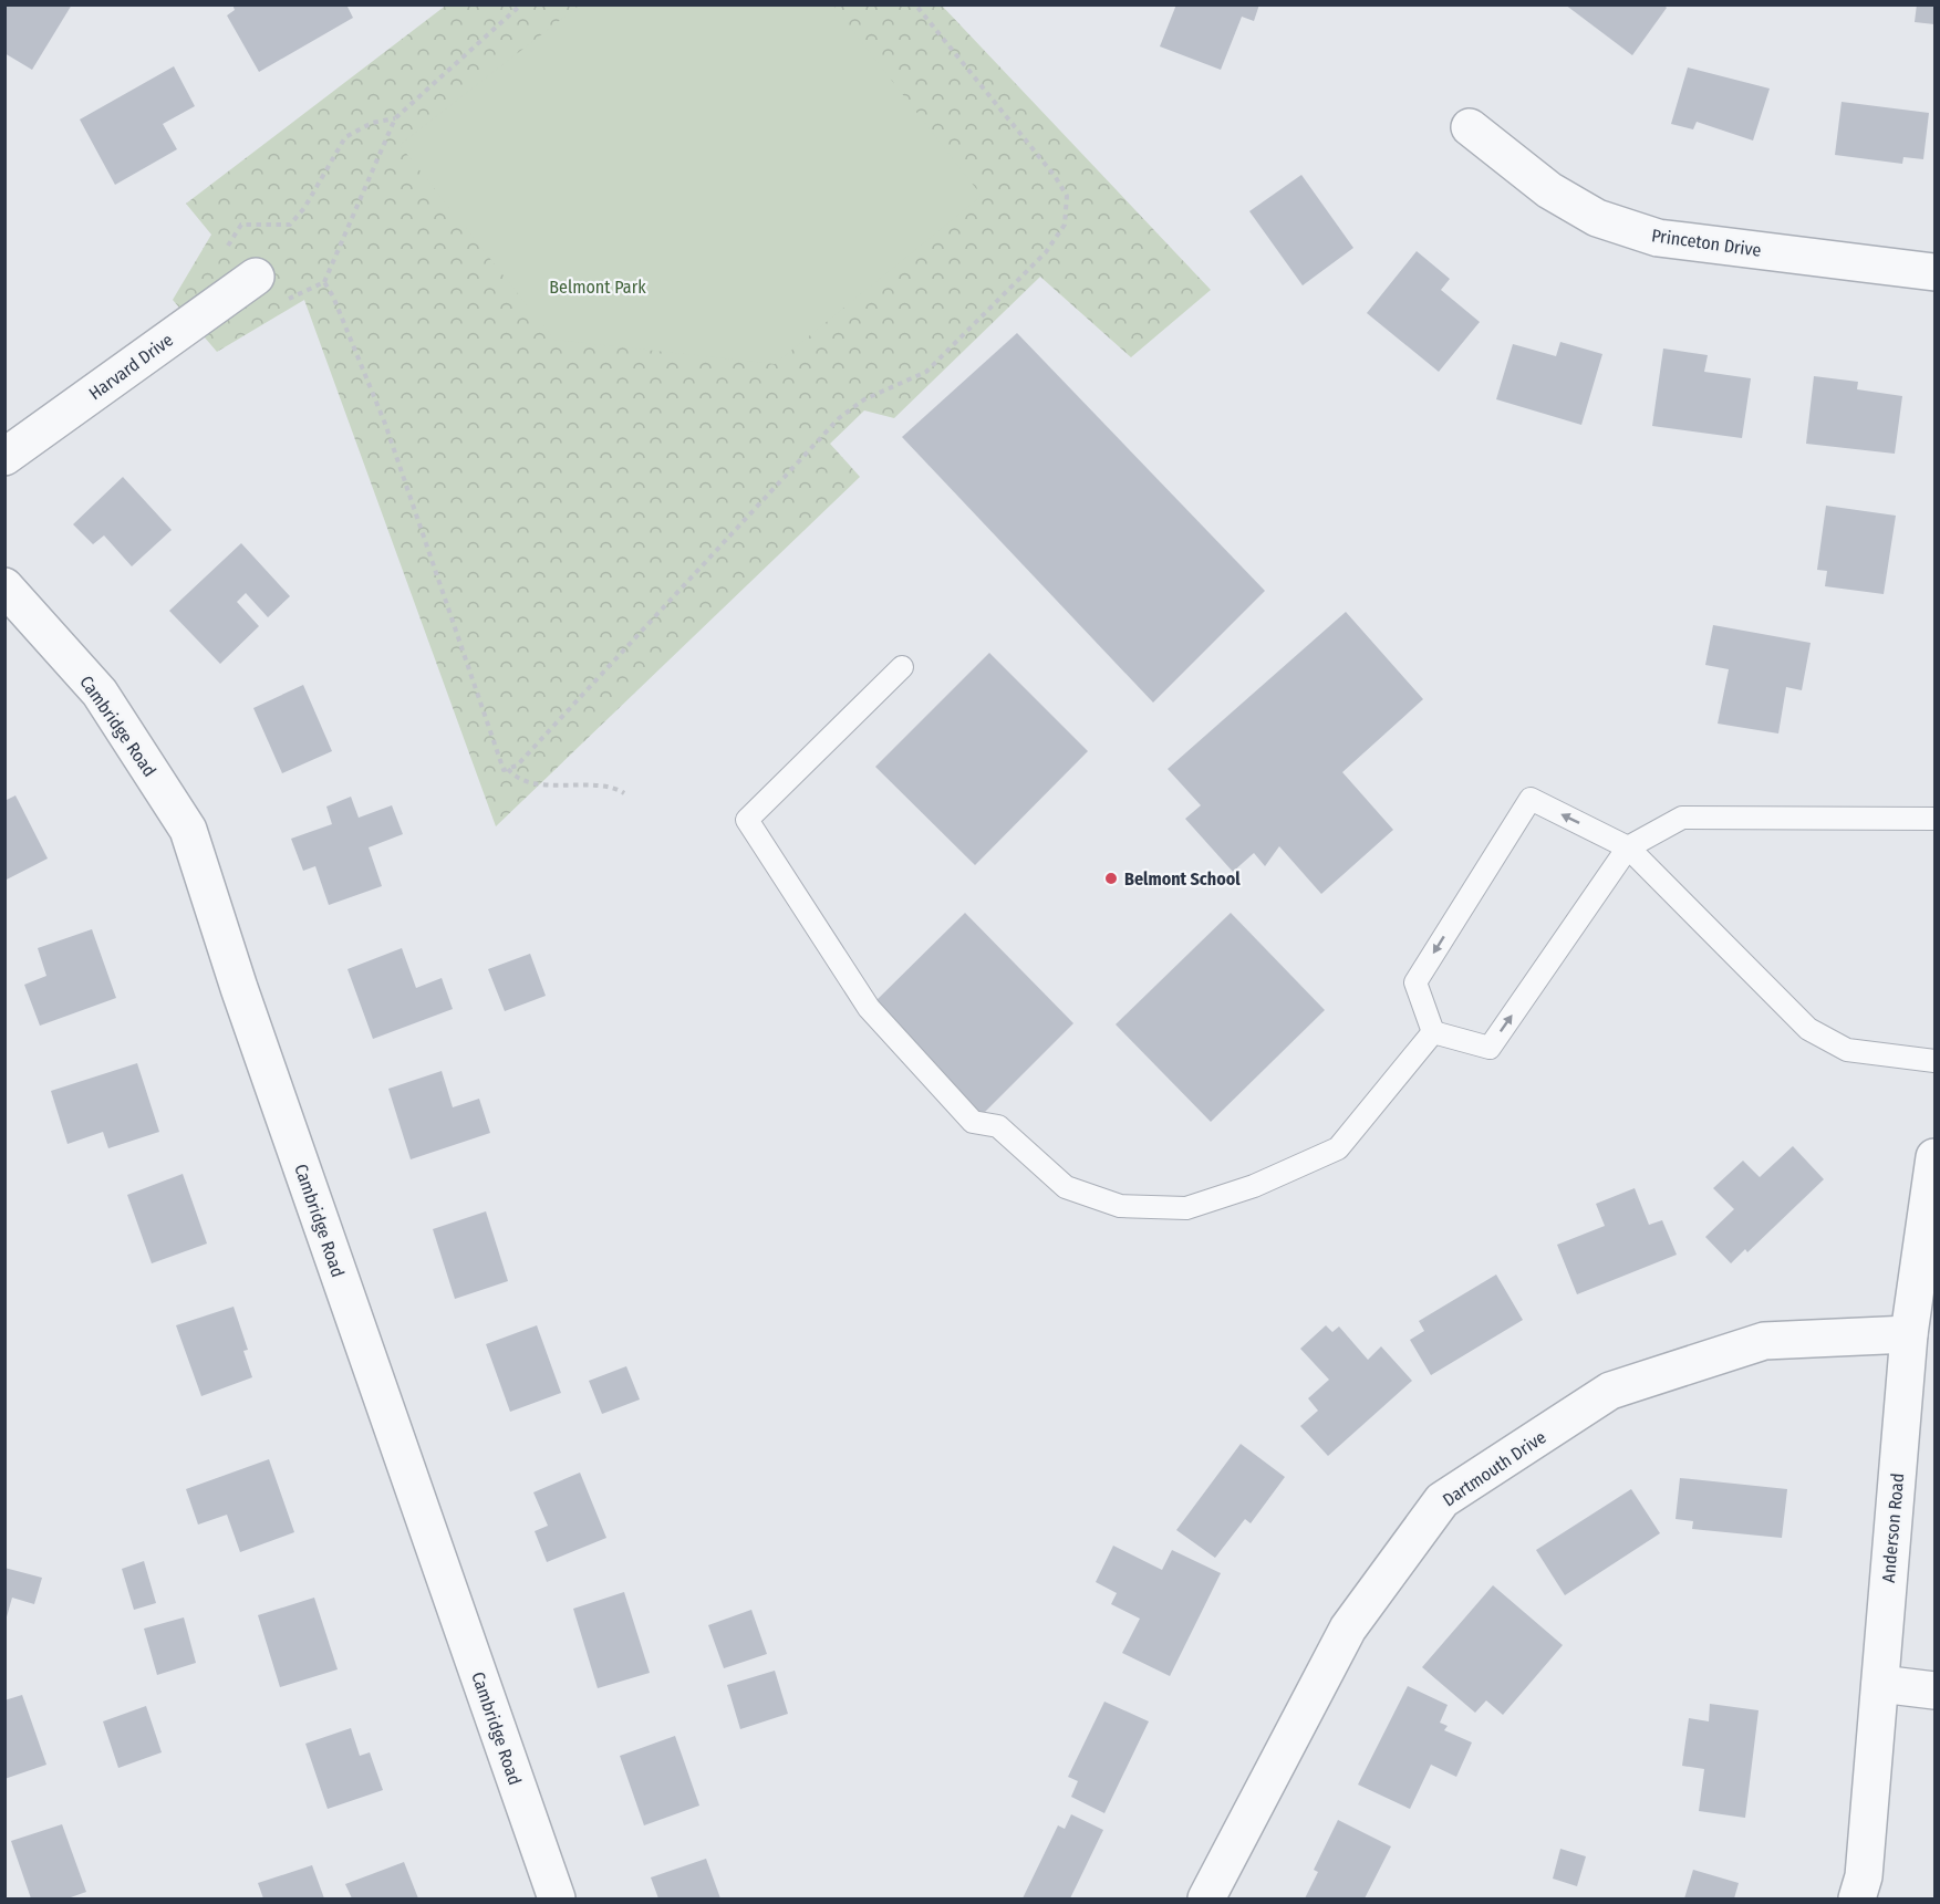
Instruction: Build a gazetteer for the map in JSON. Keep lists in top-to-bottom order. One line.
{"streets":{"street":["Princeton Drive","Harvard Drive","Cambridge Road","Dartmouth Drive","Anderson Road"]},"crossings":[["Dartmouth Drive","Anderson Road"]],"parks":["Belmont Park"],"places":["Belmont School"]}
